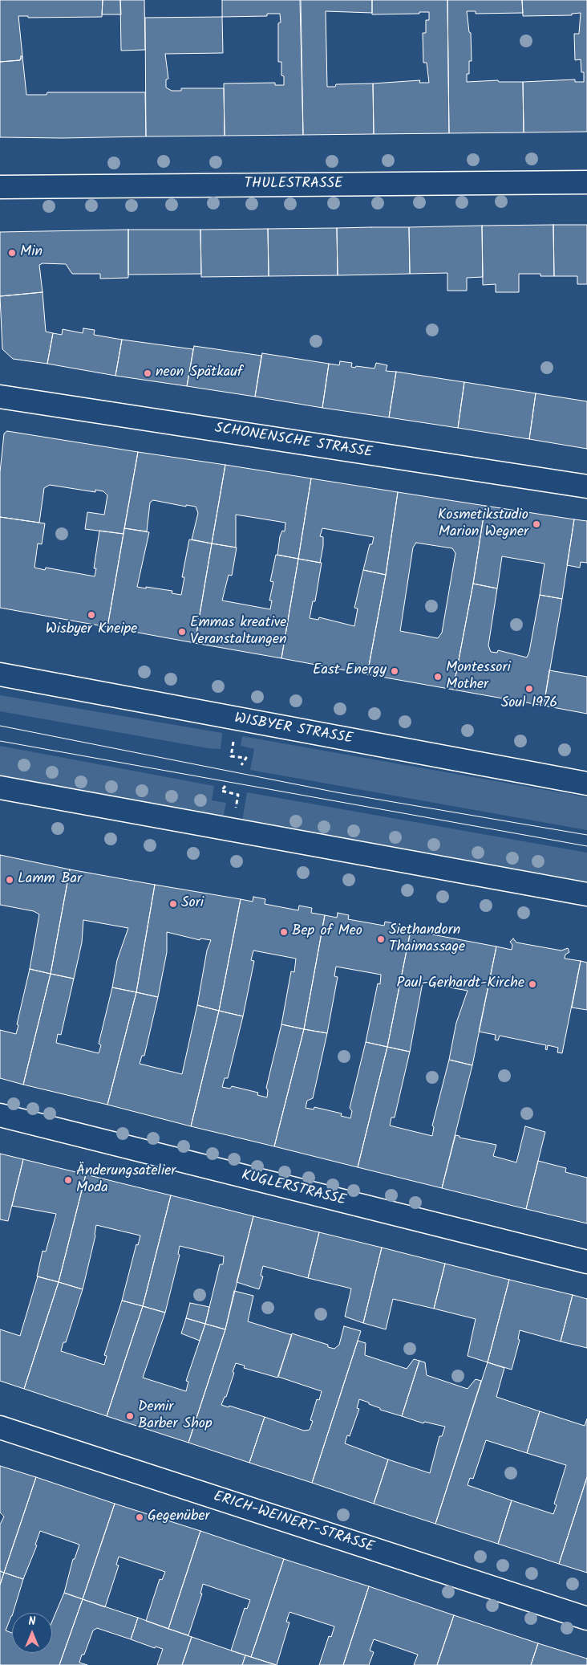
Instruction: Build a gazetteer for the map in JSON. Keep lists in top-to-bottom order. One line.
{"streets":{"street":["THULESTRASSE","SCHONENSCHE STRASSE","WISBYER STRASSE","KUGLERSTRASSE","ERICH-WEINERT-STRASSE"]},"places":["Min","neon Spätkauf","Kosmetikstudio Marion Wegner","Wisbyer Kneipe","Emmas kreative Veranstaltungen","East Energy","Montessori Mother","Soul 1976","Lamm Bar","Sori","Bep of Meo","Siethandorn Thaimassage","Paul-Gerhardt-Kirche","Änderungsatelier Moda","Demir Barber Shop","Gegenüber"],"north":"top"}
